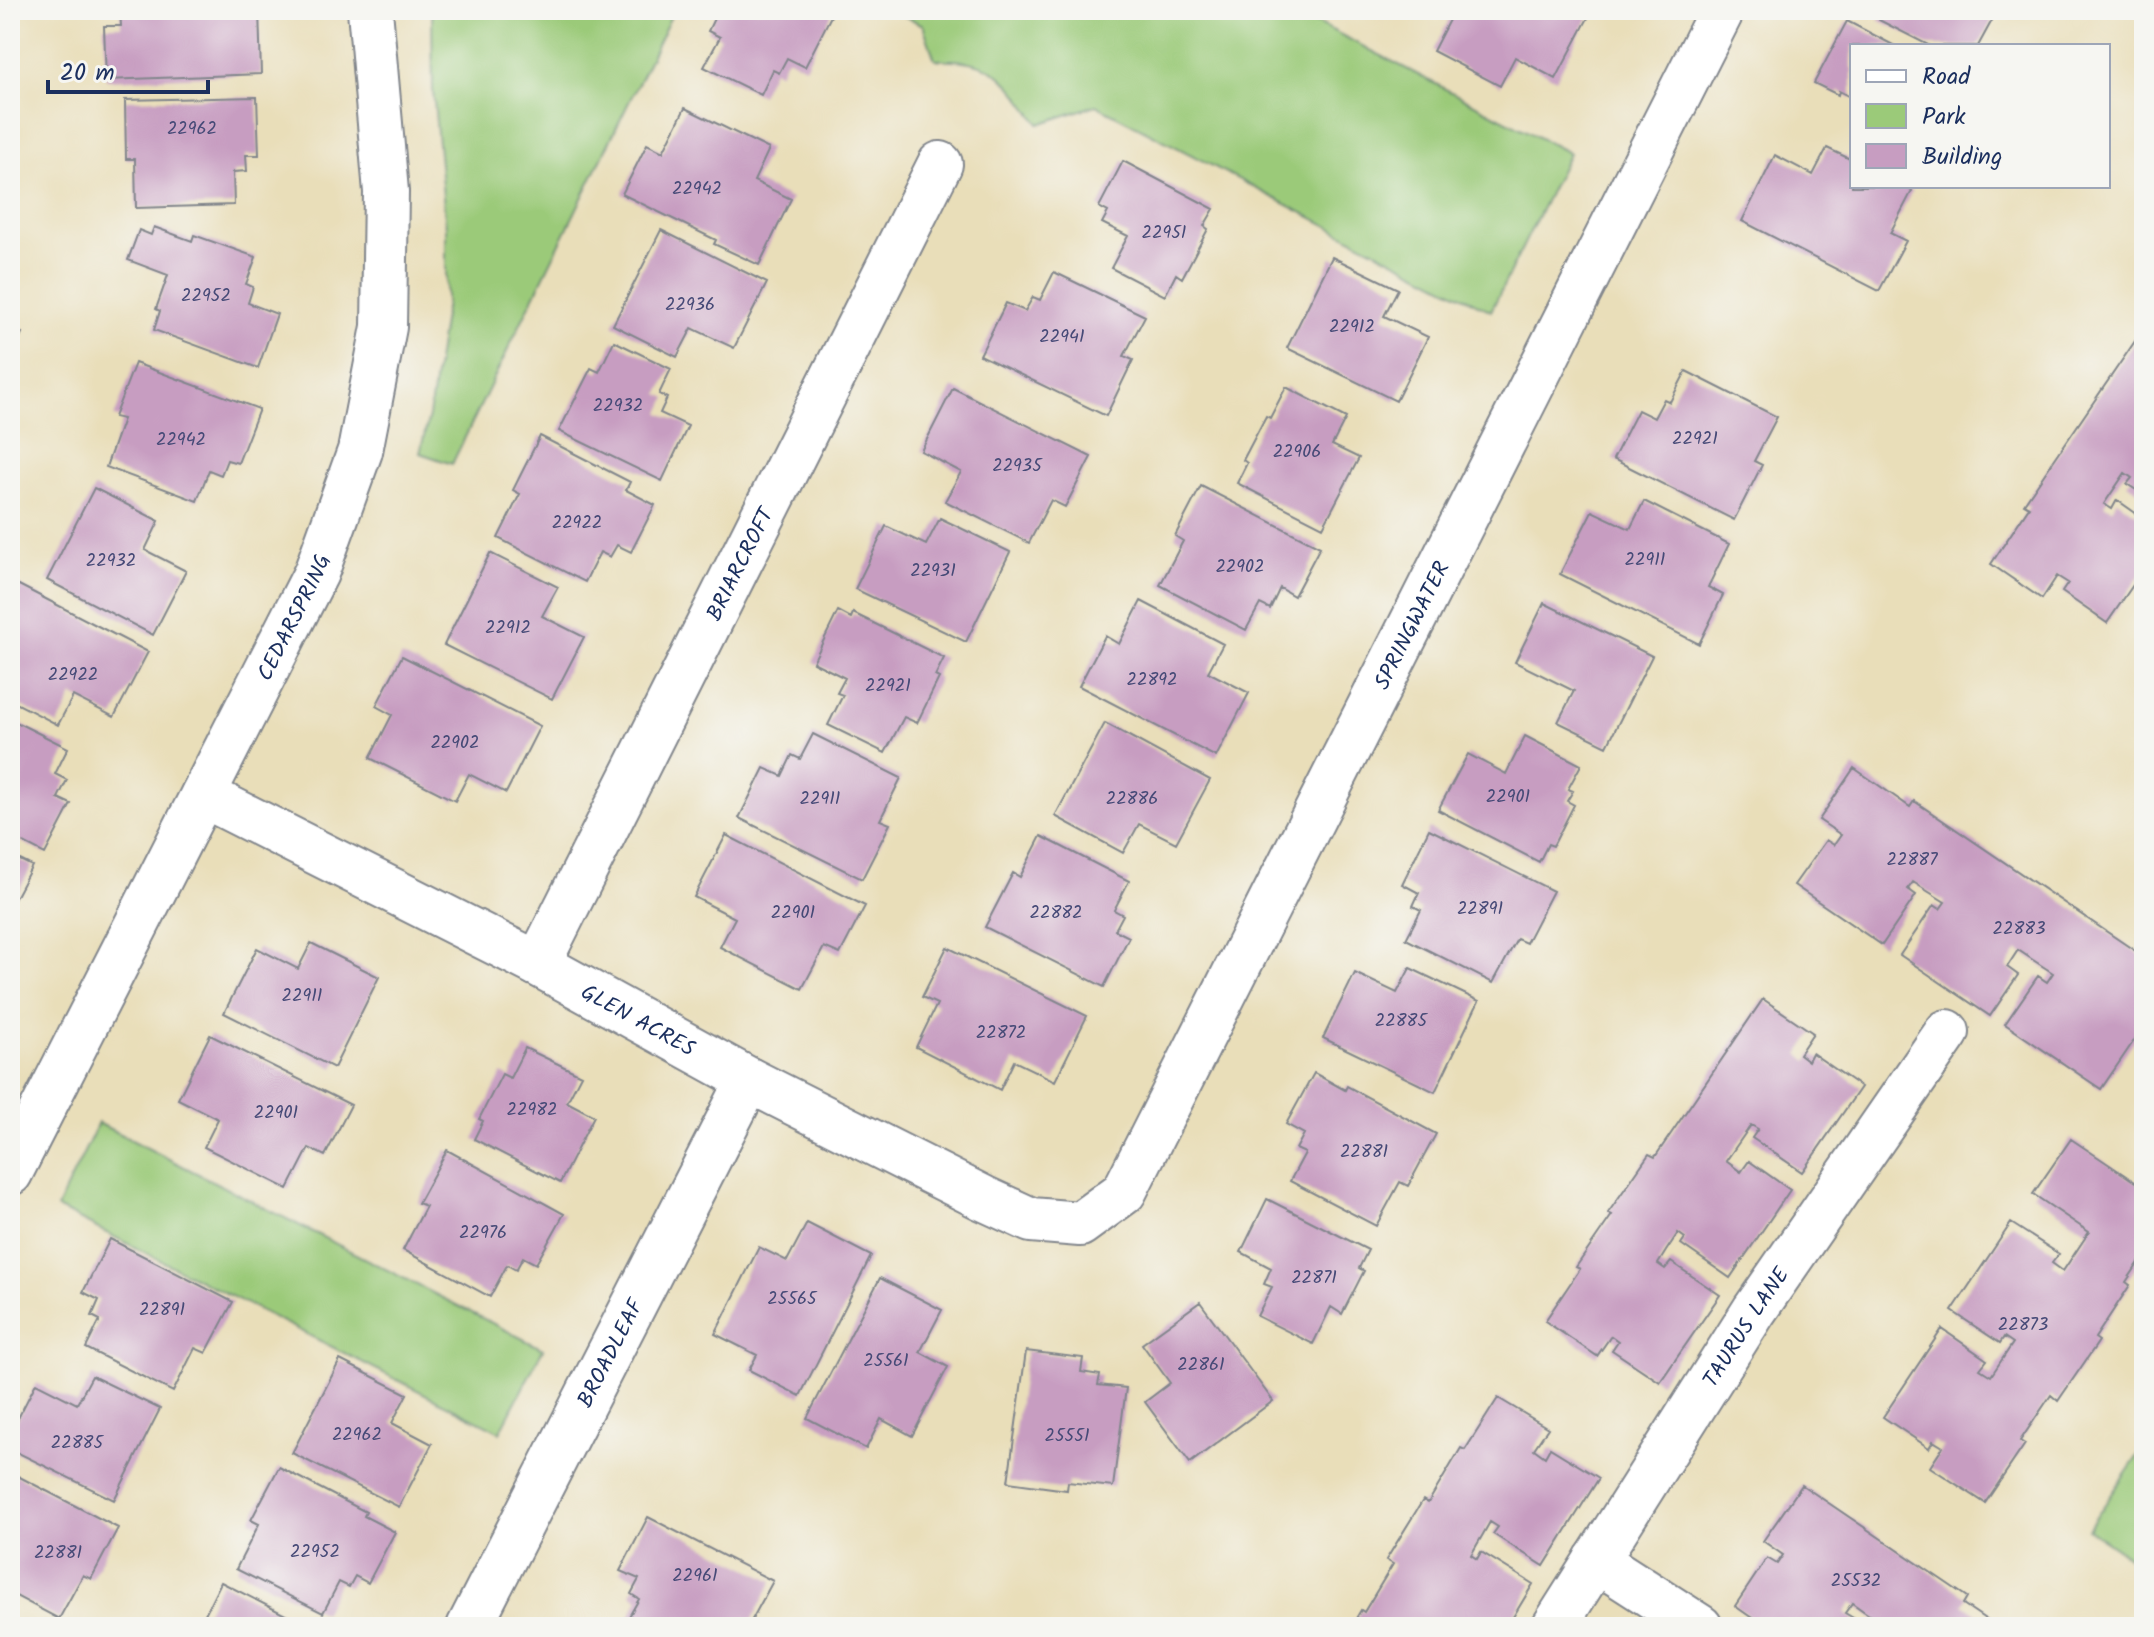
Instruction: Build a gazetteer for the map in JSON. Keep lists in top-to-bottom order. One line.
{"streets":{"street":["BRIARCROFT","CEDARSPRING","SPRINGWATER","GLEN ACRES","TAURUS LANE","BROADLEAF"]},"crossings":[["BRIARCROFT","GLEN ACRES"],["CEDARSPRING","GLEN ACRES"],["SPRINGWATER","GLEN ACRES"],["GLEN ACRES","BROADLEAF"]],"house_numbers":["22962","22942","22951","22952","22936","22912","22941","22932","22921","22942","22906","22935","22922","22911","22932","22902","22931","22912","22922","22892","22921","22902","22901","22911","22886","22887","22891","22901","22882","22883","22911","22885","22872","22982","22901","22881","22976","22871","25565","22891","22873","25561","22861","22962","25551","22885","22952","22881","22961","25532"],"legend":["Road","Park","Building"],"scale_bar":"20 m"}
